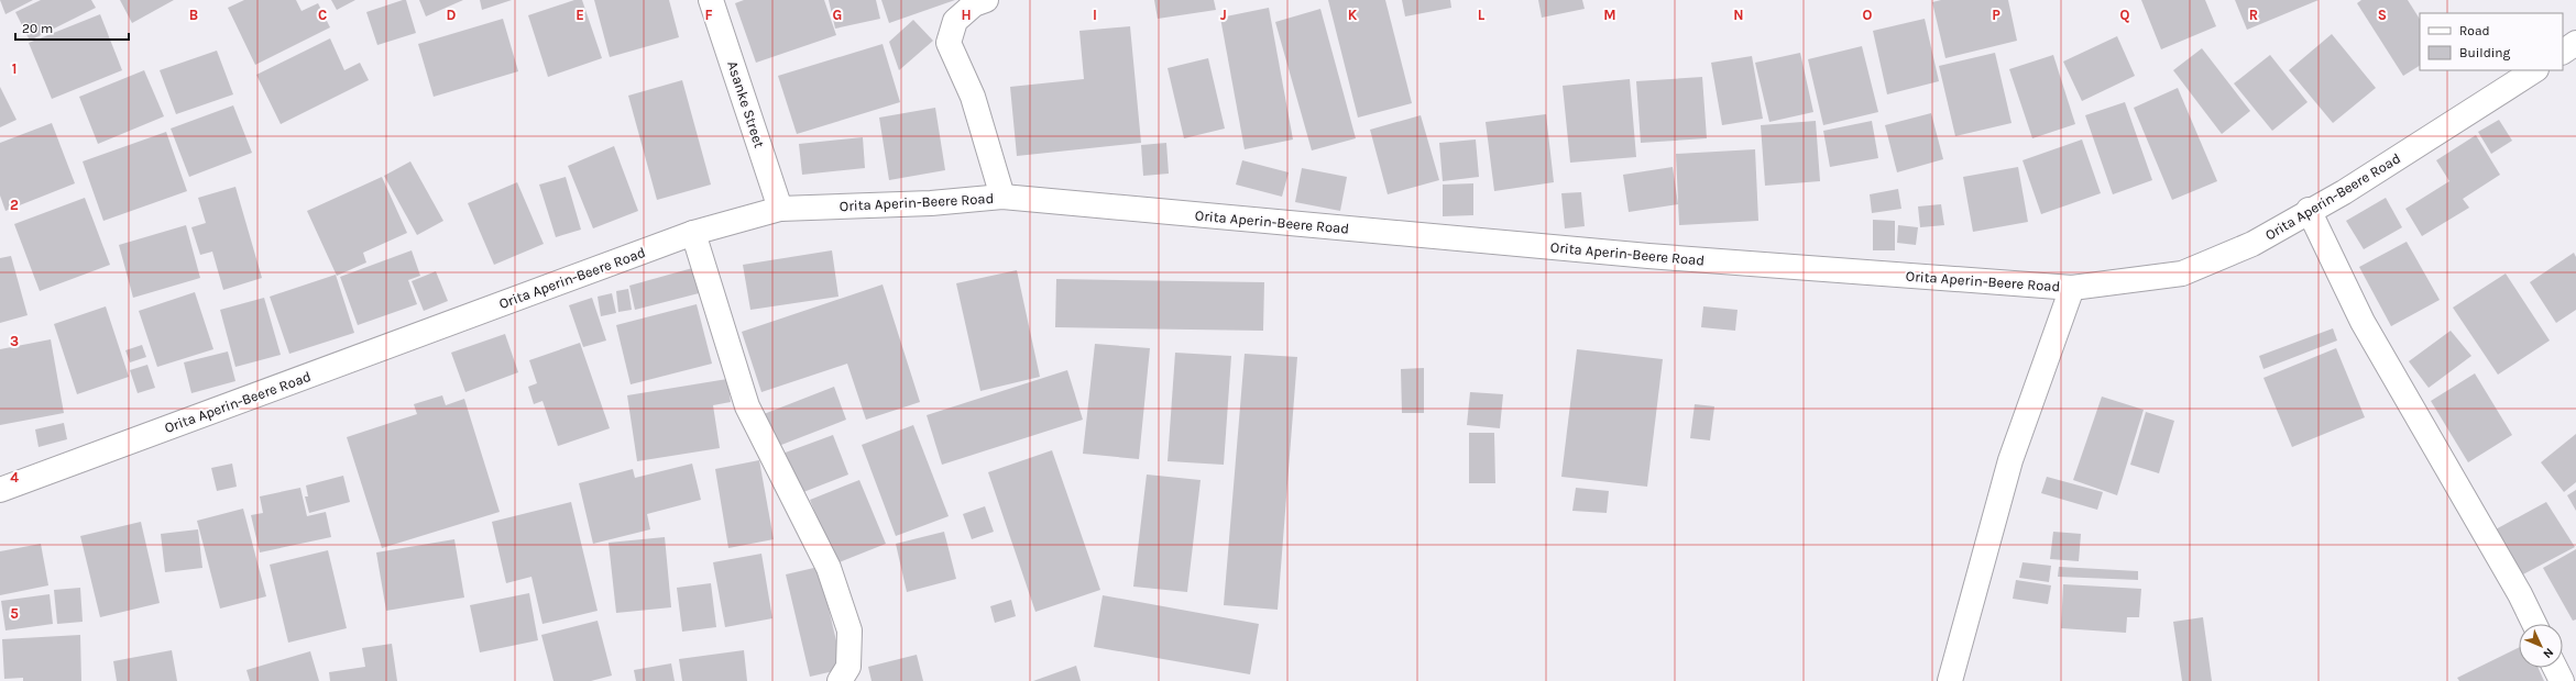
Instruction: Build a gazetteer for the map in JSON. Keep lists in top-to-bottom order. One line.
{"streets":{"main road":["Asanke Street","Orita Aperin-Beere Road"]},"crossings":[["Asanke Street","Orita Aperin-Beere Road"]],"legend":["Road","Building"],"scale_bar":"20 m","north":"bottom right","grid":{"columns":["B","C","D","E","F","G","H","I","J","K","L","M","N","O","P","Q","R","S"],"rows":["1","2","3","4","5"]}}
